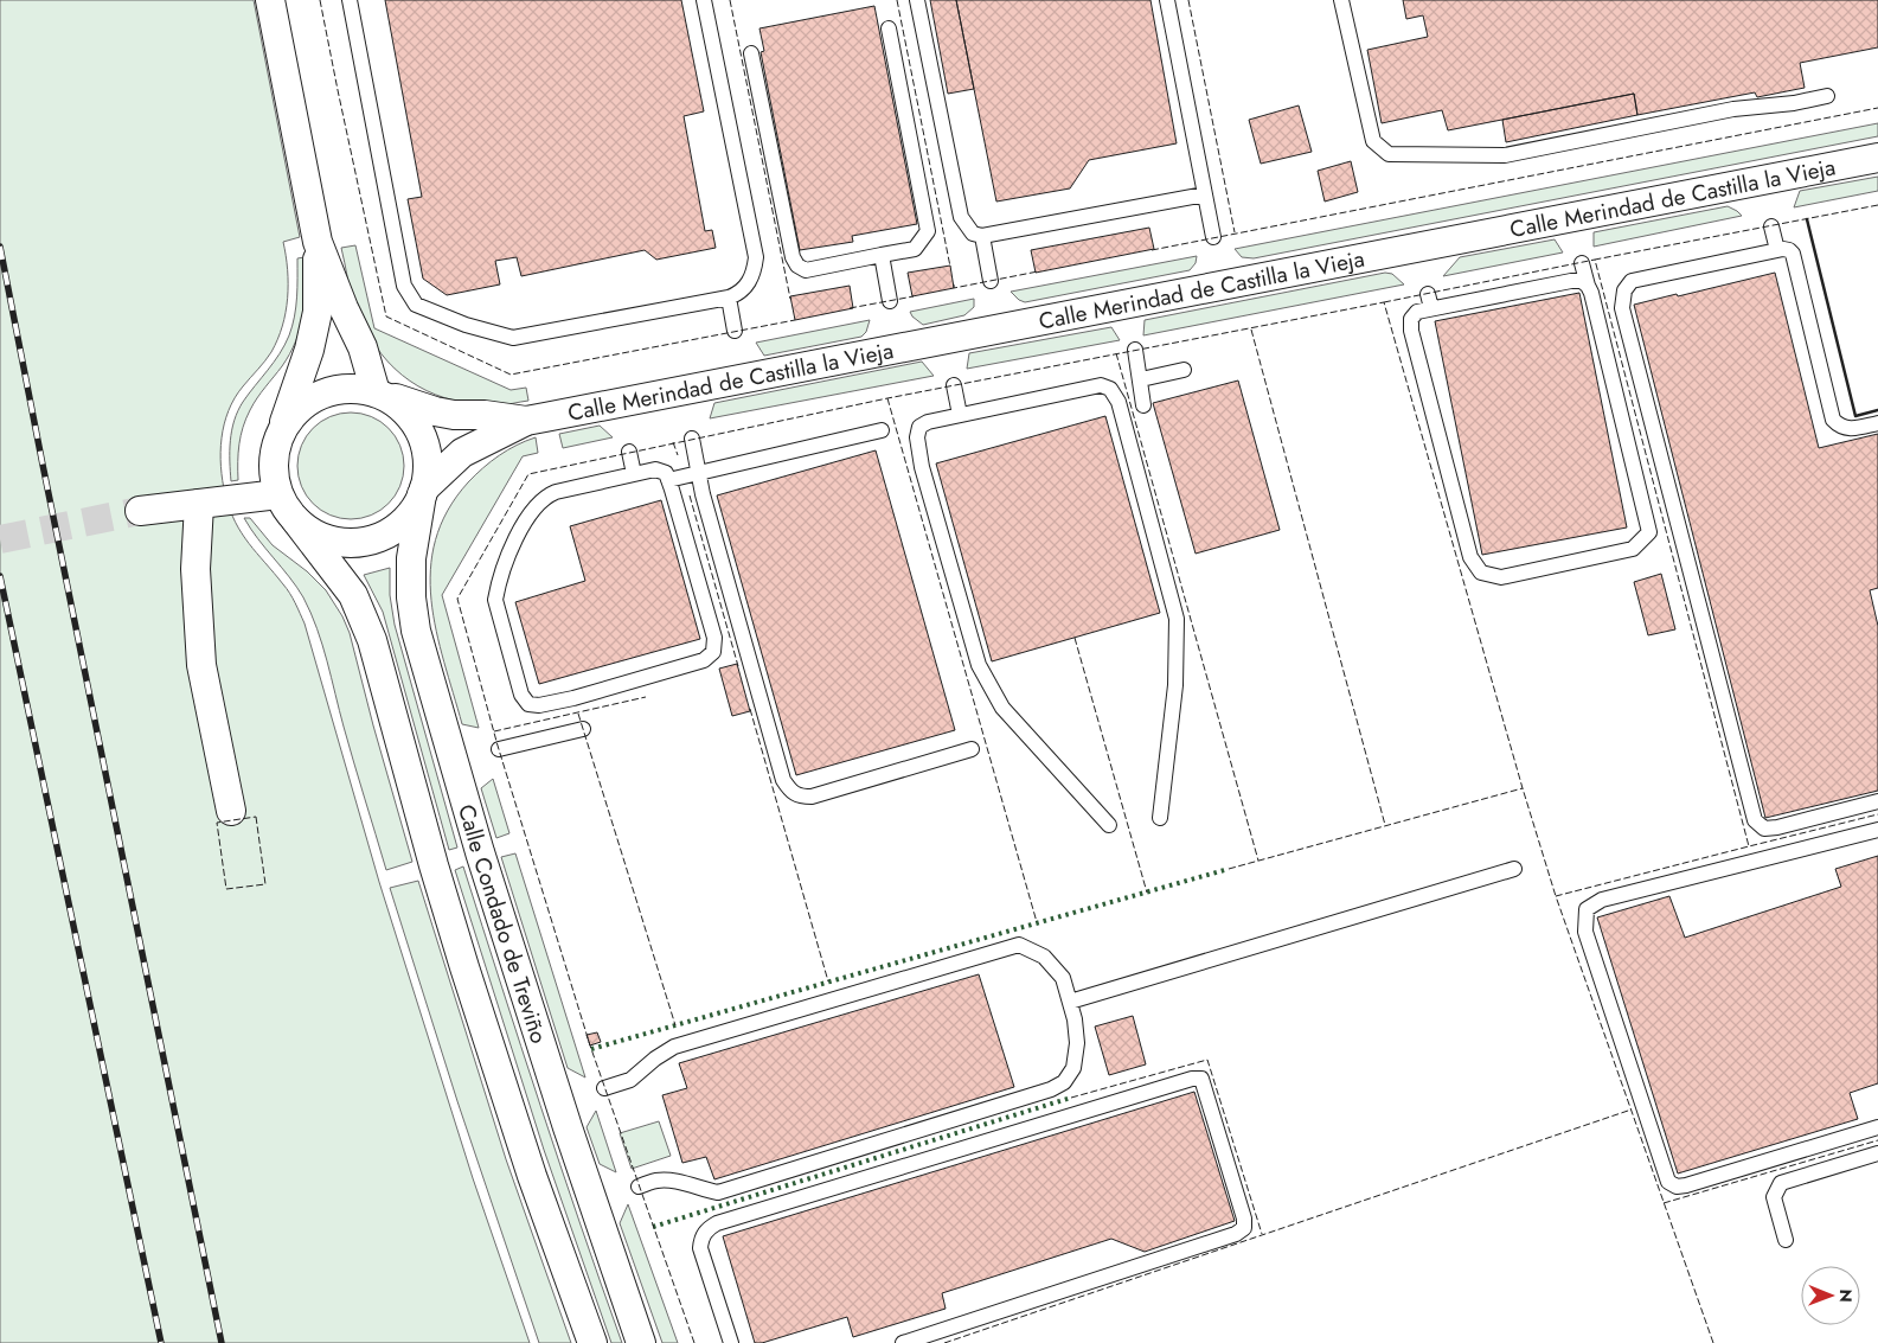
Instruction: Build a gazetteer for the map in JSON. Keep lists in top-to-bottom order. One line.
{"streets":{"street":["Calle Merindad de Castilla la Vieja","Calle Condado de Treviño"]},"crossings":[["Calle Merindad de Castilla la Vieja","Calle Condado de Treviño"]],"north":"right"}
